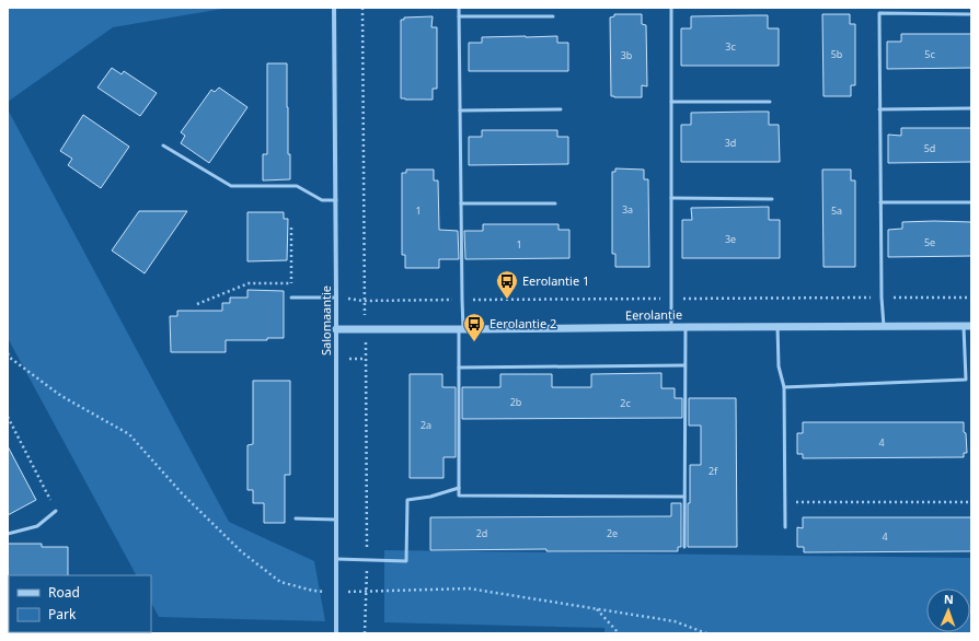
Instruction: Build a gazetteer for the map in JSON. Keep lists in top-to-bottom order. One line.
{"streets":{"street":["Eerolantie","Salomaantie"]},"crossings":[["Eerolantie","Salomaantie"]],"places":{"bus stop":["Eerolantie 1","Eerolantie 2"]},"house_numbers":["3c","5b","5c","3b","3d","5d","3a","1","5a","3e","5e","1","2b","2c","2a","4","2f","2d","2e","4"],"legend":["Road","Park"],"north":"top"}
